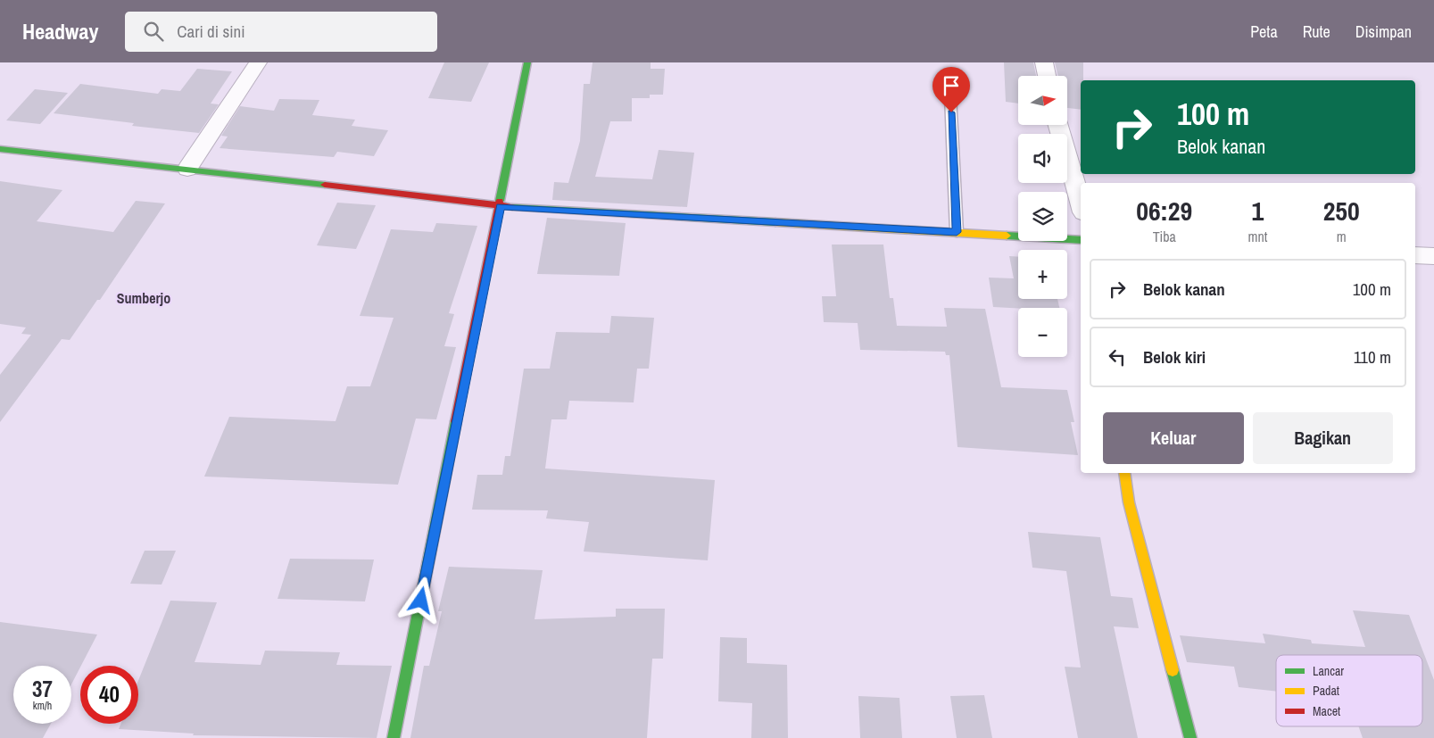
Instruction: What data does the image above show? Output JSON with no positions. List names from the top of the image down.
{
  "districts": ["Sumberjo"],
  "legend": ["Lancar", "Padat", "Macet"],
  "north": "right",
  "page": {
    "header": "Headway",
    "search": "Cari di sini",
    "nav": ["Peta", "Rute", "Disimpan"],
    "map_buttons": ["+", "−"],
    "turn": ["100 m", "Belok kanan"],
    "eta": [
      "06:29",
      "Tiba",
      "1",
      "mnt",
      "250",
      "m"
    ],
    "list": [
      {
        "name": "Belok kanan",
        "value": "100 m"
      },
      {
        "name": "Belok kiri",
        "value": "110 m"
      }
    ],
    "buttons": ["Keluar", "Bagikan"],
    "speed": "37 km/h",
    "limit": "40"
  }
}
